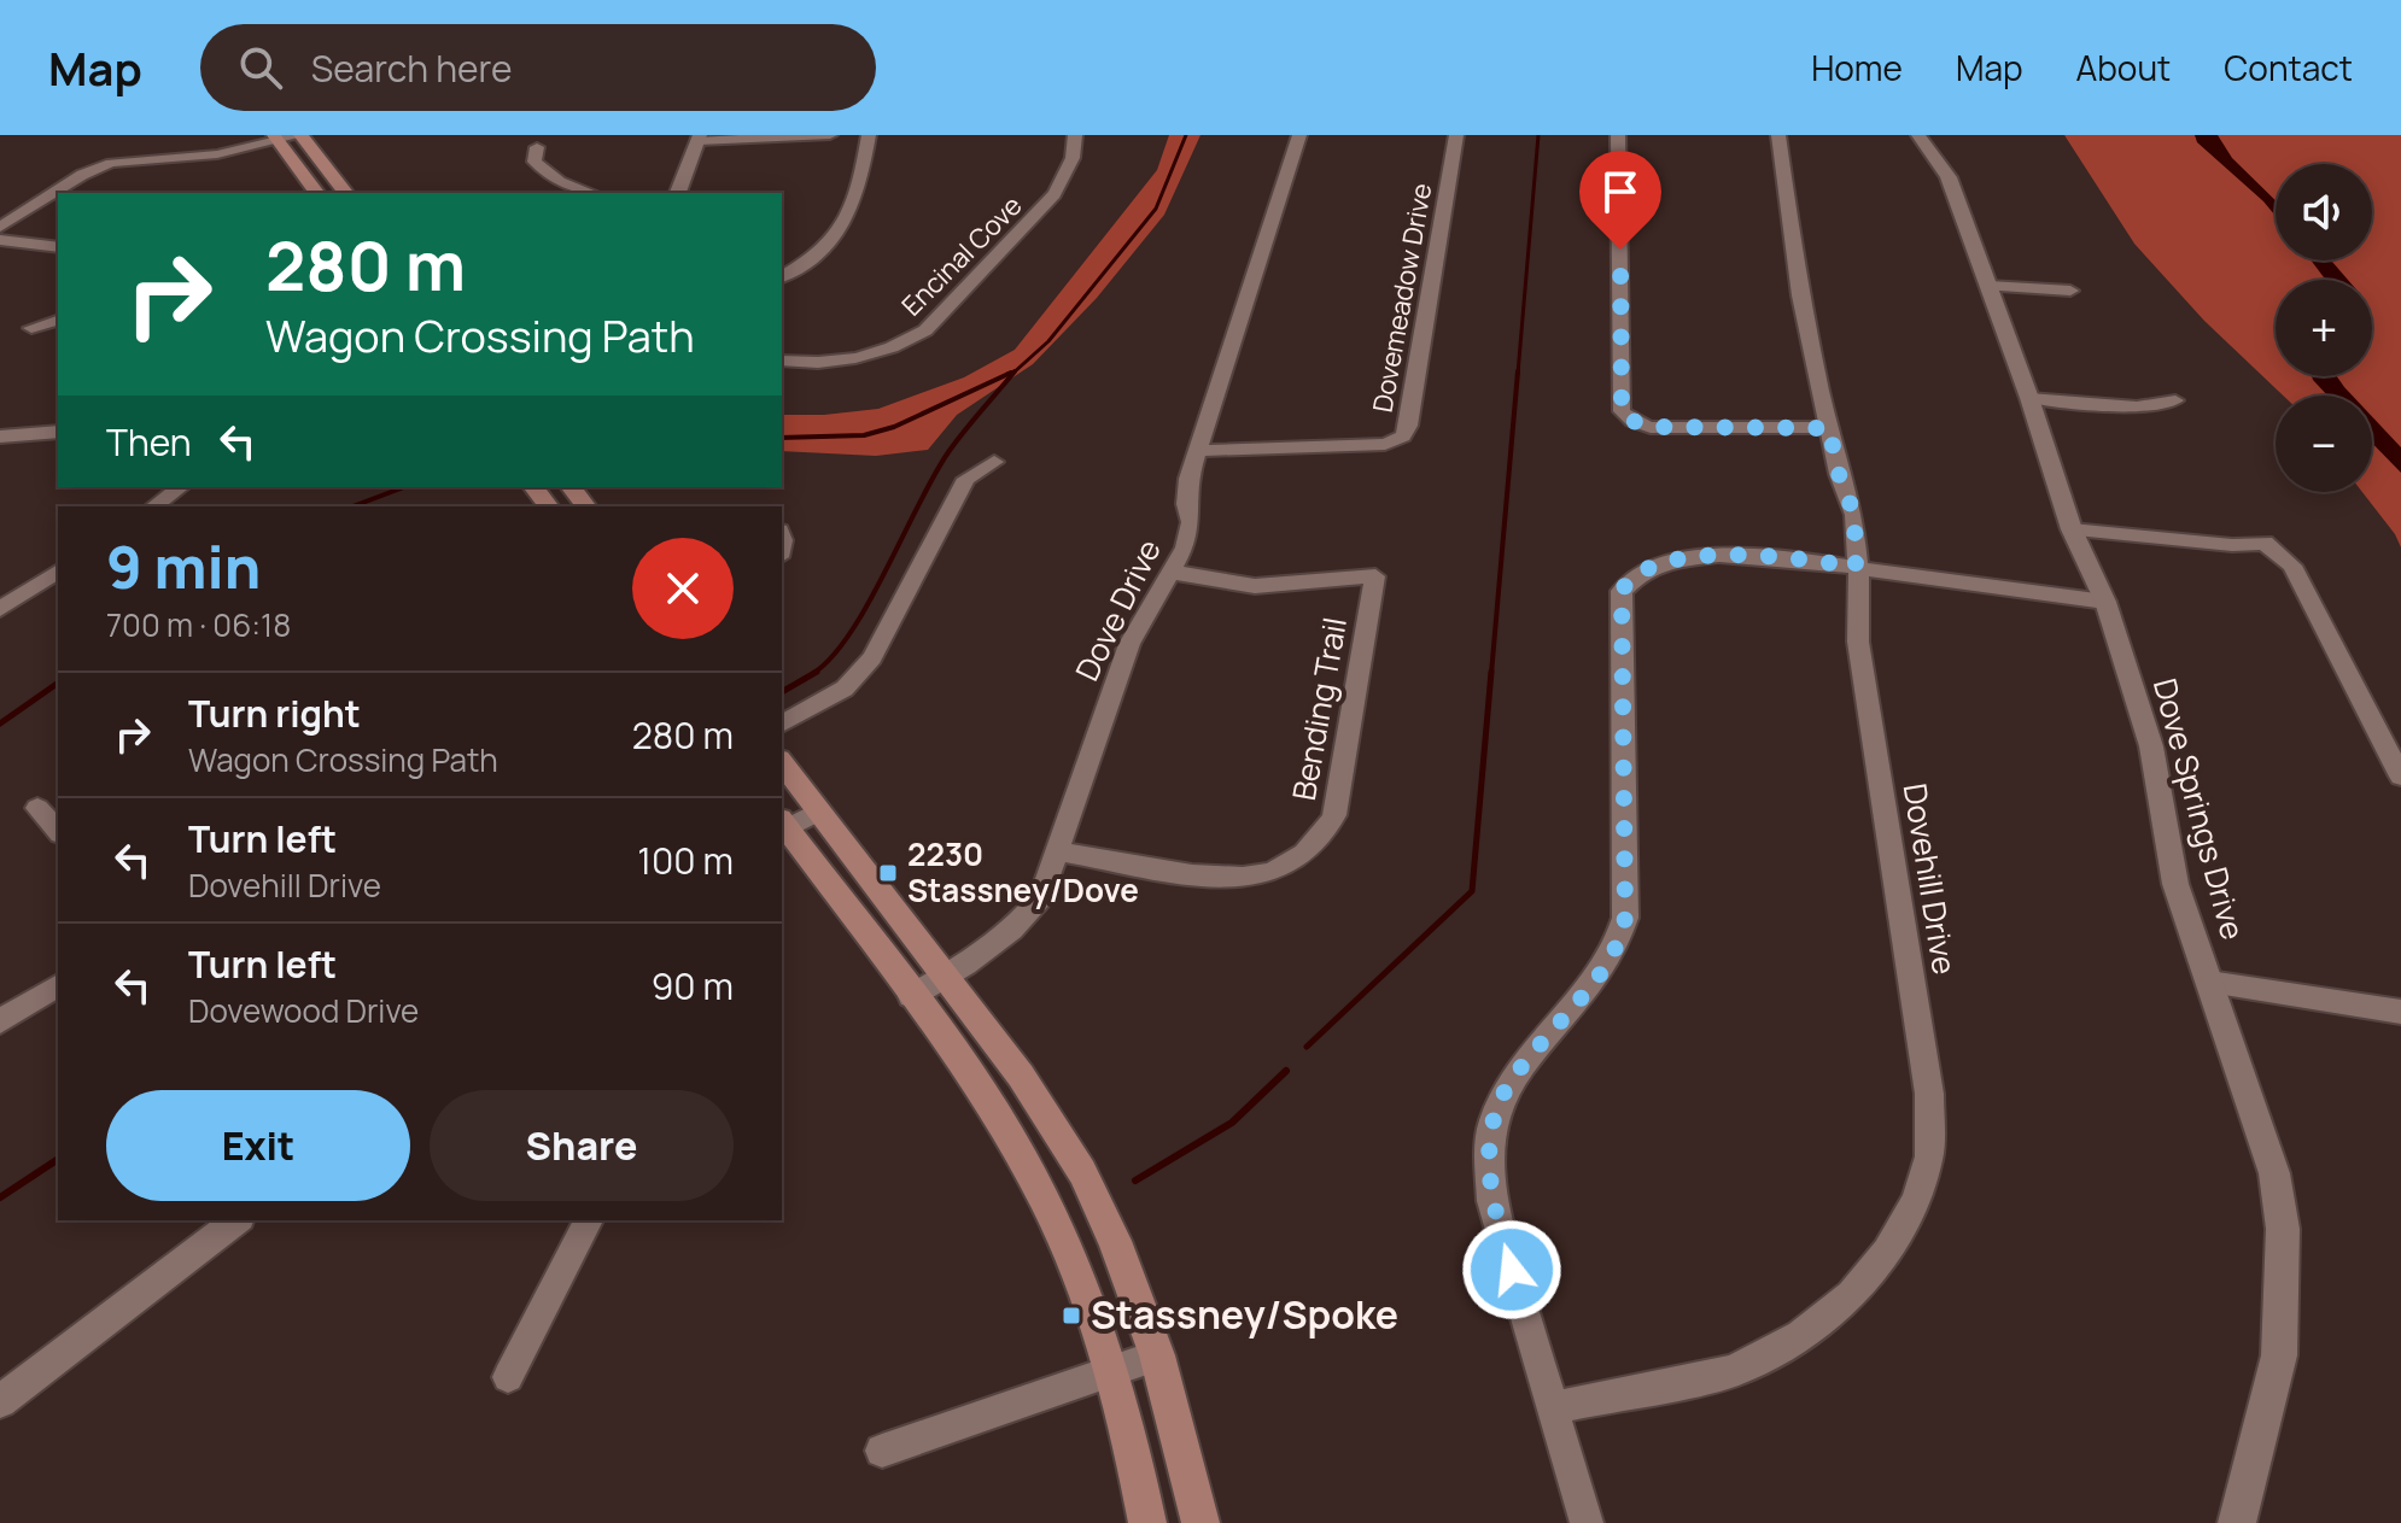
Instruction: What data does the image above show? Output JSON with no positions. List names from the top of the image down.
{
  "streets": {
    "street": [
      "Encinal Cove",
      "Dovemeadow Drive",
      "Dove Drive",
      "Bending Trail",
      "Dove Springs Drive",
      "Dovehill Drive"
    ]
  },
  "crossings": [
    ["Dovemeadow Drive", "Dove Drive"],
    ["Dove Drive", "Bending Trail"]
  ],
  "places": {
    "transit": ["2230 Stassney/Dove", "Stassney/Spoke"]
  },
  "page": {
    "header": "Map",
    "search": "Search here",
    "nav": [
      "Home",
      "Map",
      "About",
      "Contact"
    ],
    "map_buttons": ["+", "−"],
    "turn": ["280 m", "Wagon Crossing Path"],
    "then": "Then",
    "heading": ["9 min", "700 m · 06:18"],
    "list": [
      {
        "name": "Turn right",
        "note": "Wagon Crossing Path",
        "value": "280 m"
      },
      {
        "name": "Turn left",
        "note": "Dovehill Drive",
        "value": "100 m"
      },
      {
        "name": "Turn left",
        "note": "Dovewood Drive",
        "value": "90 m"
      }
    ],
    "buttons": ["Exit", "Share"]
  }
}
